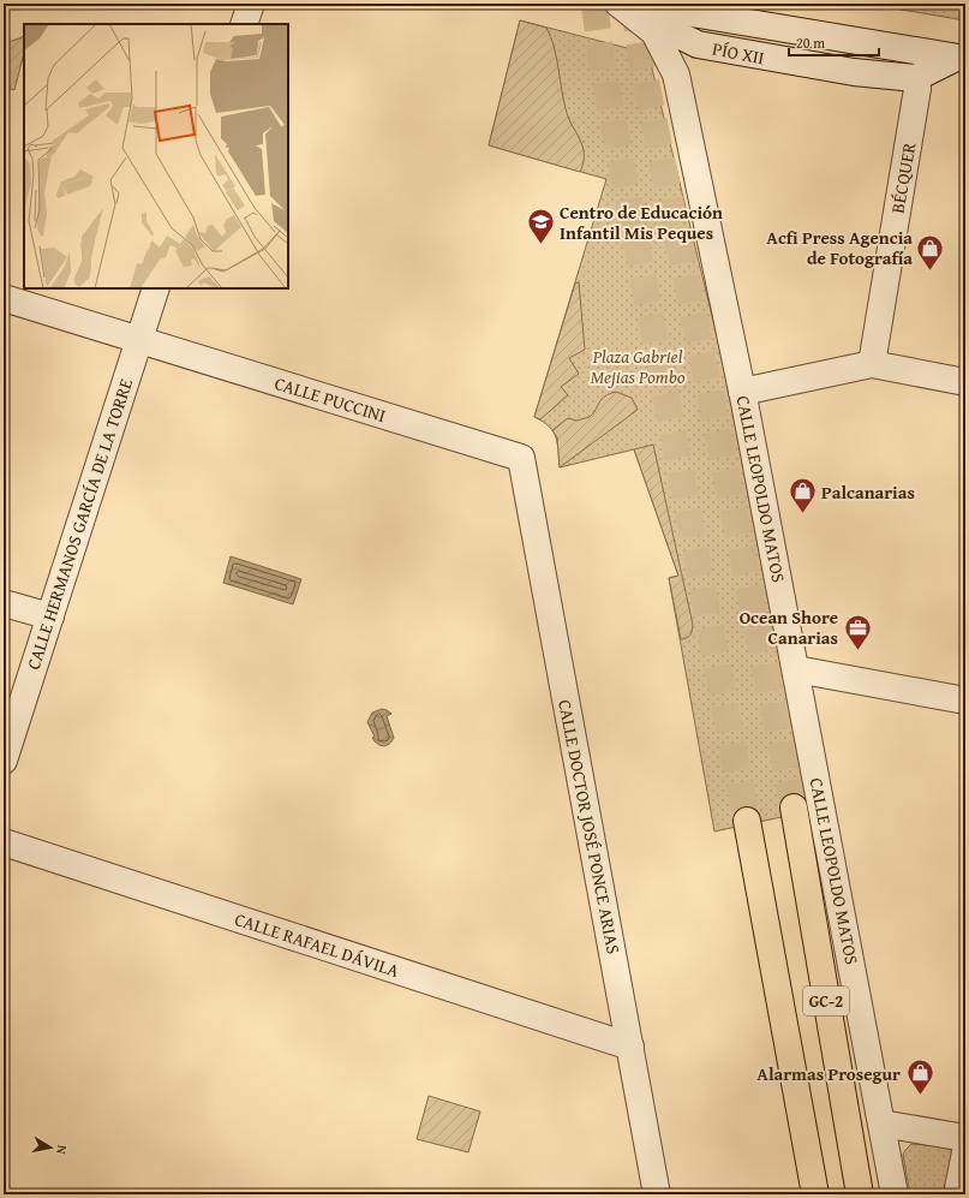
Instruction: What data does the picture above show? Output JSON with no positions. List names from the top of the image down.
{
  "streets": {
    "highway": ["GC-2"],
    "street": [
      "PÍO XII",
      "BÉCQUER",
      "CALLE PUCCINI",
      "CALLE LEOPOLDO MATOS",
      "CALLE HERMANOS GARCÍA DE LA TORRE",
      "CALLE DOCTOR JOSÉ PONCE ARIAS",
      "CALLE RAFAEL DÁVILA"
    ]
  },
  "crossings": [
    ["PÍO XII", "BÉCQUER"],
    ["PÍO XII", "CALLE LEOPOLDO MATOS"],
    ["CALLE PUCCINI", "CALLE HERMANOS GARCÍA DE LA TORRE"],
    ["CALLE PUCCINI", "CALLE DOCTOR JOSÉ PONCE ARIAS"],
    ["CALLE DOCTOR JOSÉ PONCE ARIAS", "CALLE RAFAEL DÁVILA"]
  ],
  "parks": ["Plaza Gabriel Mejias Pombo"],
  "places": {
    "school or university": ["Centro de Educación Infantil Mis Peques"],
    "shop": ["Acfi Press Agencia de Fotografía", "Palcanarias", "Alarmas Prosegur"],
    "office": ["Ocean Shore Canarias"]
  },
  "scale_bar": "20 m",
  "north": "right"
}
